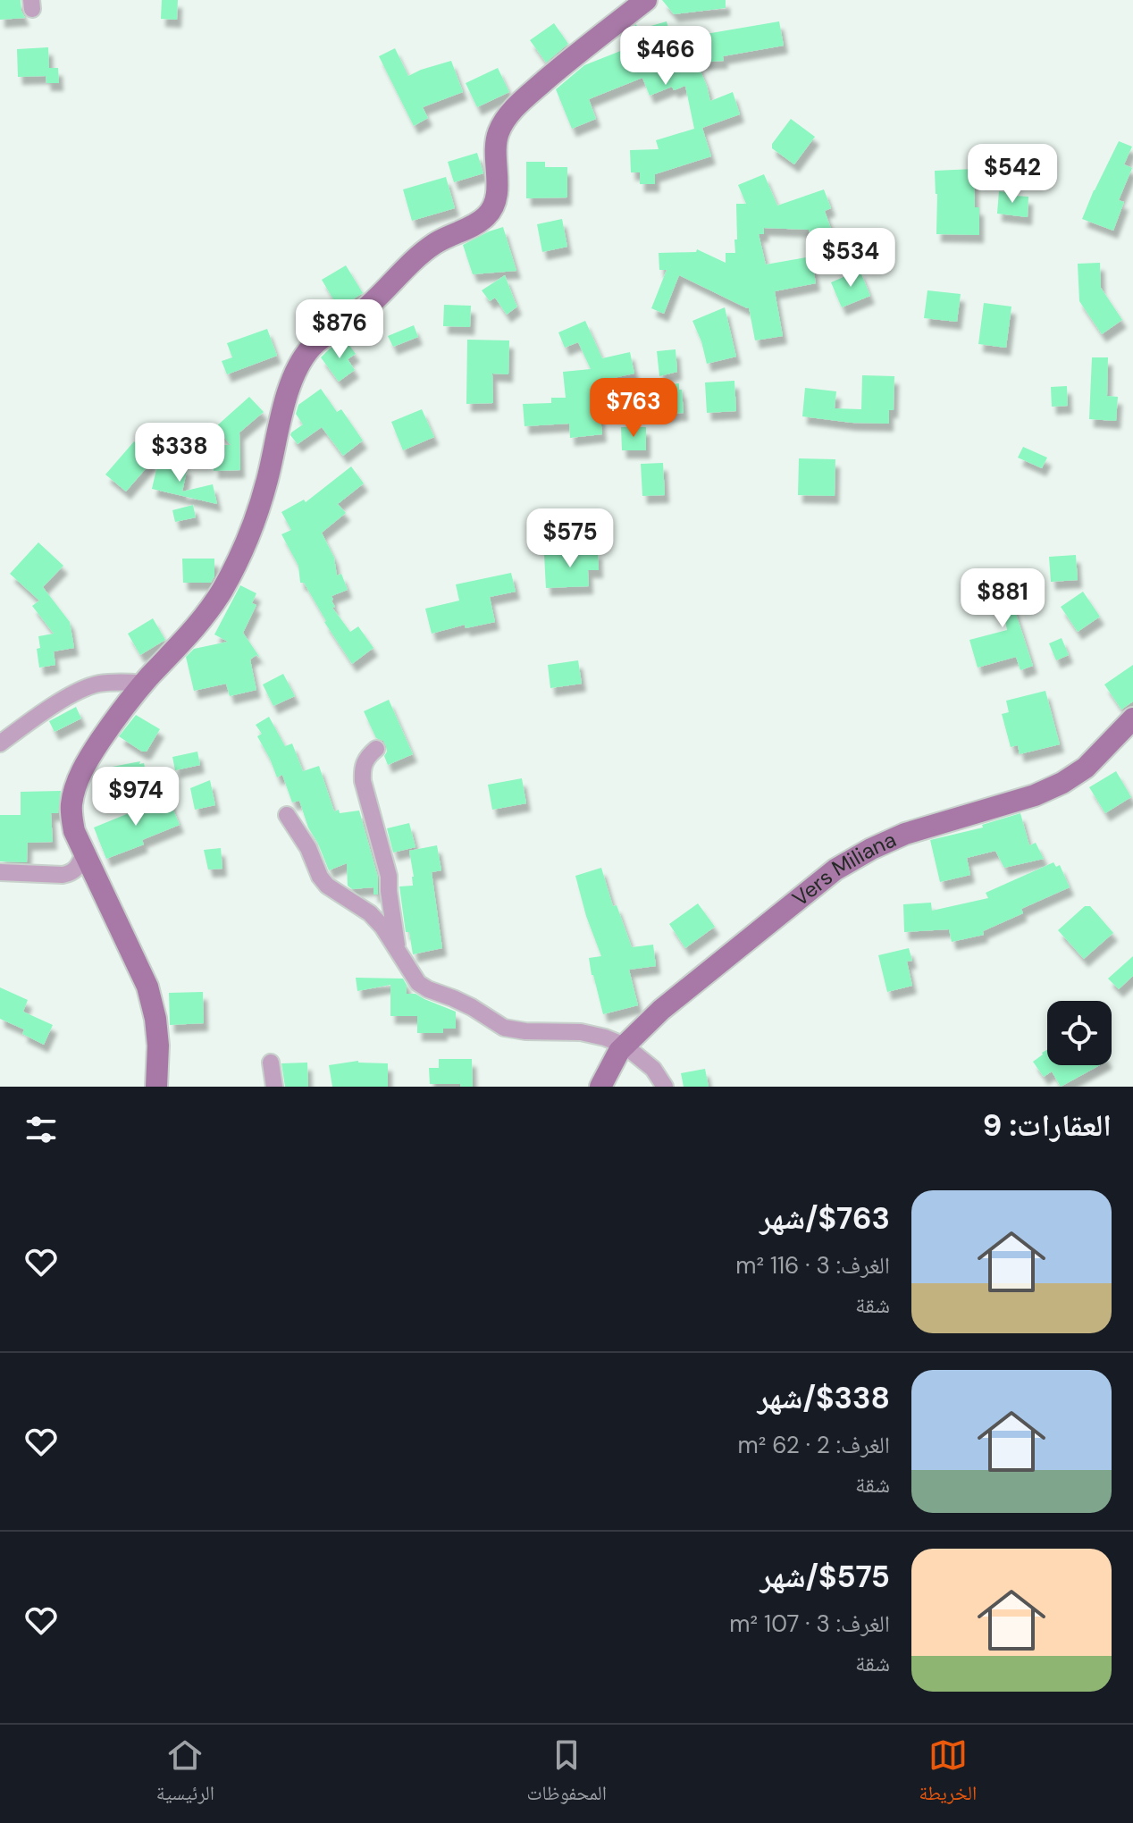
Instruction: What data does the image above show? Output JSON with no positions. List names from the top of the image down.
{
  "streets": {
    "main road": ["Vers Miliana"]
  },
  "page": {
    "price": [
      "$466",
      "$542",
      "$534",
      "$876",
      "$763",
      "$338",
      "$575",
      "$881",
      "$974"
    ],
    "heading": "العقارات: 9",
    "list": [
      {
        "name": "$763/شهر",
        "note": "الغرف: 3 · 116 m² · شقة"
      },
      {
        "name": "$338/شهر",
        "note": "الغرف: 2 · 62 m² · شقة"
      },
      {
        "name": "$575/شهر",
        "note": "الغرف: 3 · 107 m² · شقة"
      }
    ],
    "tabs": ["الخريطة", "المحفوظات", "الرئيسية"]
  }
}
